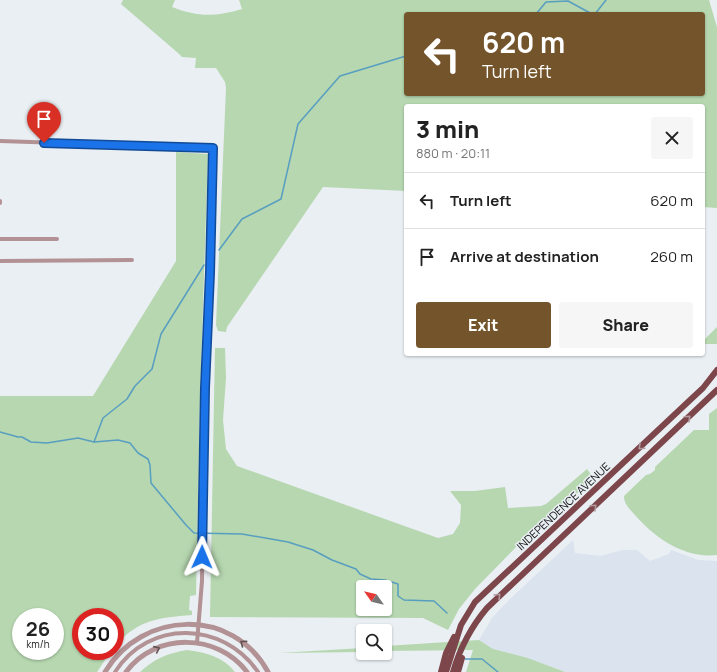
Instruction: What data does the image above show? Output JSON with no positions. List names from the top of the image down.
{
  "streets": {
    "main road": ["INDEPENDENCE AVENUE"]
  },
  "north": "top left",
  "page": {
    "turn": ["620 m", "Turn left"],
    "heading": ["3 min", "880 m · 20:11"],
    "list": [
      {
        "name": "Turn left",
        "value": "620 m"
      },
      {
        "name": "Arrive at destination",
        "value": "260 m"
      }
    ],
    "buttons": ["Exit", "Share"],
    "speed": "26 km/h",
    "limit": "30"
  }
}
